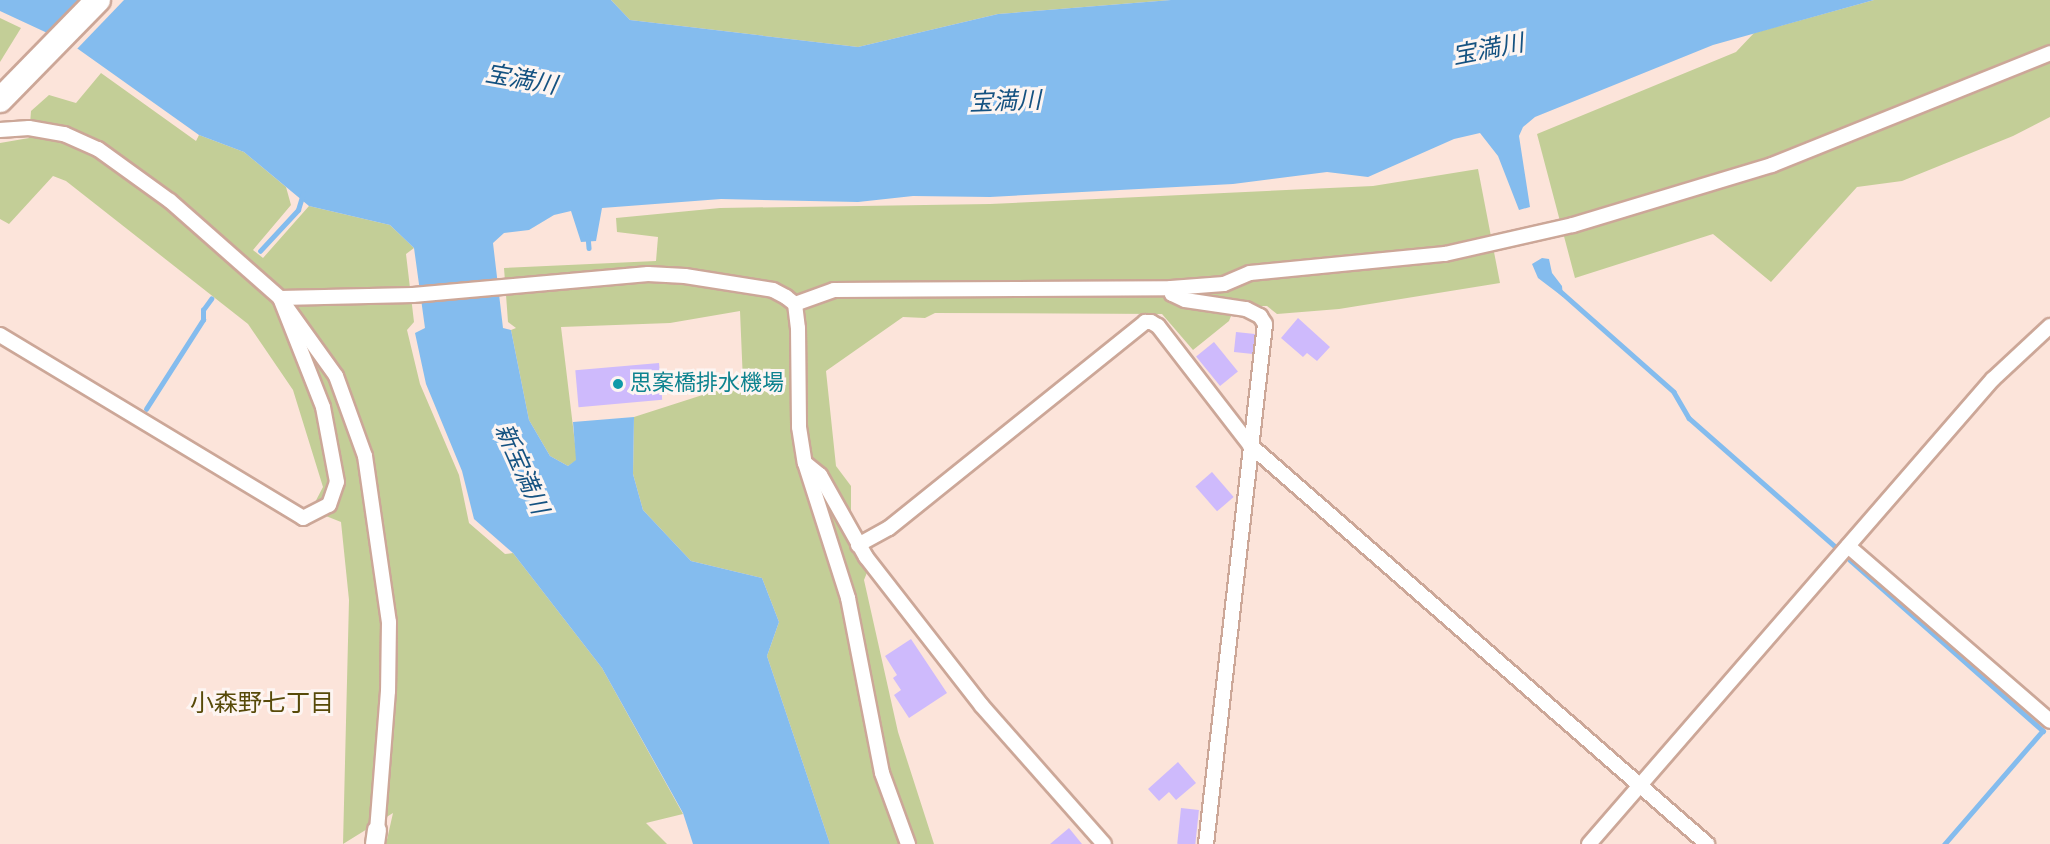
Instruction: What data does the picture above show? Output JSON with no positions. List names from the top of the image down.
{
  "districts": ["小森野七丁目"],
  "water": ["宝満川", "新宝満川"],
  "places": ["思案橋排水機場"]
}
